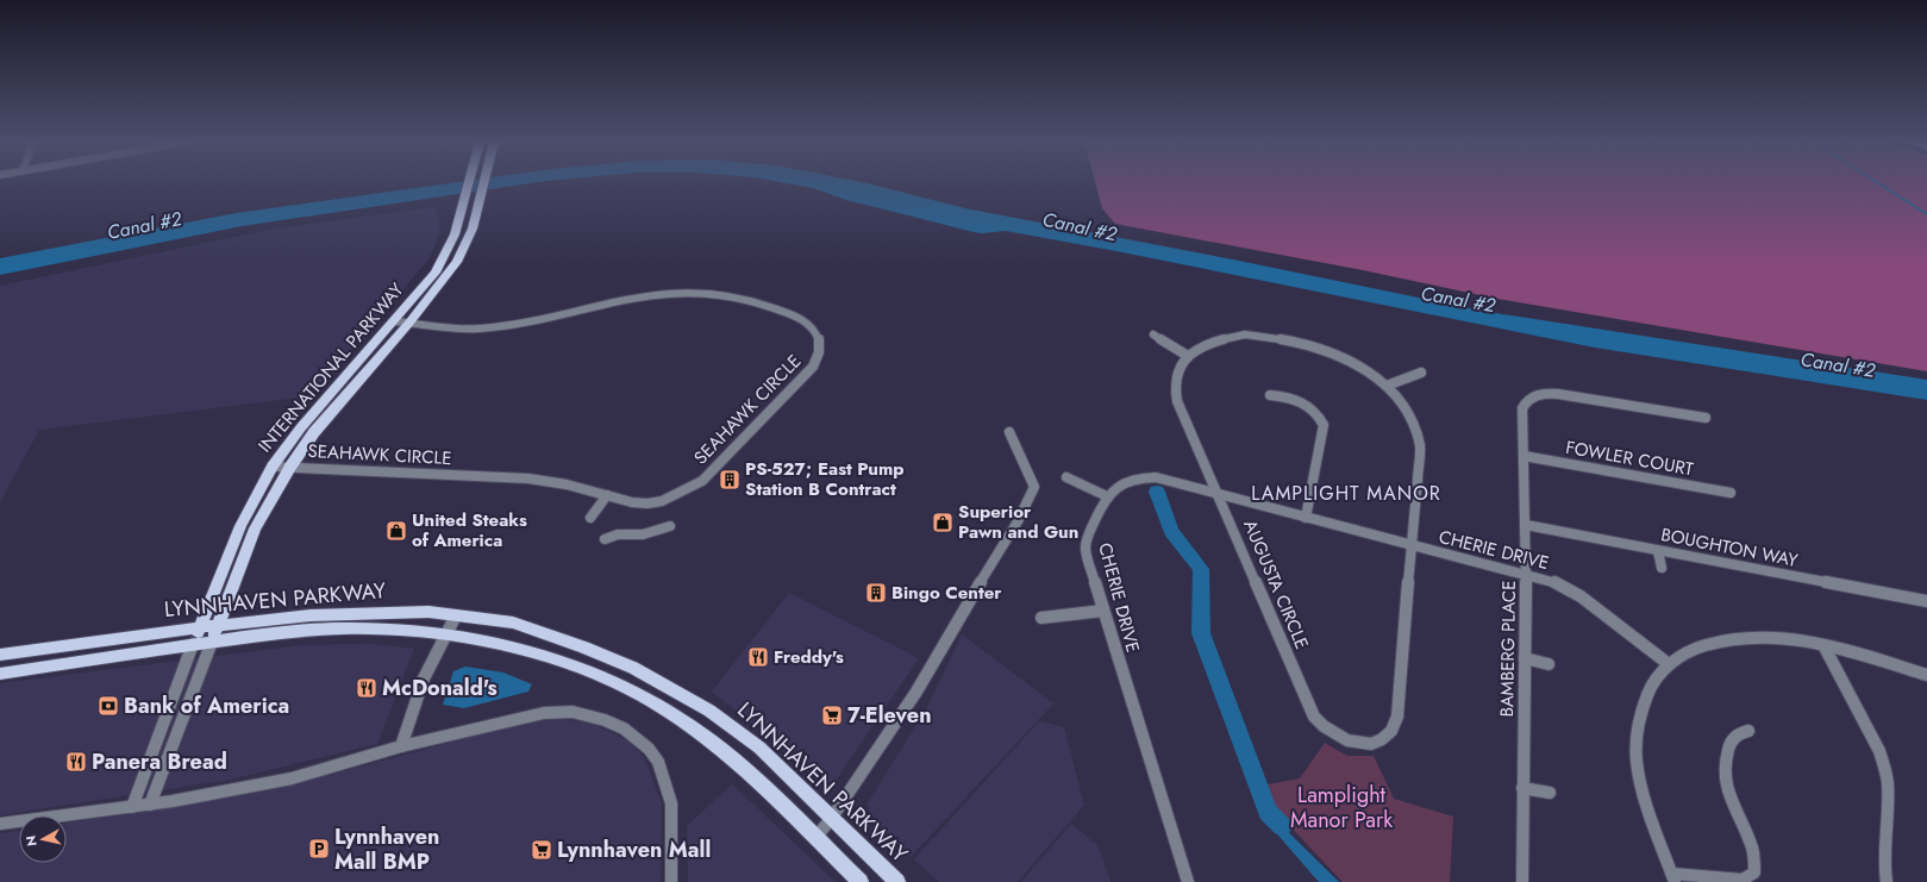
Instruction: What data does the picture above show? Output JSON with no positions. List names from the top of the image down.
{
  "streets": {
    "main road": ["INTERNATIONAL PARKWAY", "LYNNHAVEN PARKWAY"],
    "street": [
      "SEAHAWK CIRCLE",
      "FOWLER COURT",
      "BOUGHTON WAY",
      "CHERIE DRIVE",
      "AUGUSTA CIRCLE",
      "BAMBERG PLACE"
    ]
  },
  "crossings": [
    ["INTERNATIONAL PARKWAY", "SEAHAWK CIRCLE"],
    ["INTERNATIONAL PARKWAY", "LYNNHAVEN PARKWAY"],
    ["FOWLER COURT", "BAMBERG PLACE"],
    ["BOUGHTON WAY", "BAMBERG PLACE"],
    ["CHERIE DRIVE", "AUGUSTA CIRCLE"],
    ["CHERIE DRIVE", "BAMBERG PLACE"]
  ],
  "districts": ["LAMPLIGHT MANOR"],
  "water": ["Canal #2"],
  "parks": ["Lamplight Manor Park"],
  "places": {
    "building": ["PS-527; East Pump Station B Contract", "Bingo Center"],
    "shop": ["Superior Pawn and Gun", "United Steaks of America"],
    "restaurant": ["Freddy's", "McDonald's", "Panera Bread"],
    "bank": ["Bank of America"],
    "supermarket": ["7-Eleven", "Lynnhaven Mall"],
    "parking": ["Lynnhaven Mall BMP"]
  },
  "north": "left"
}
